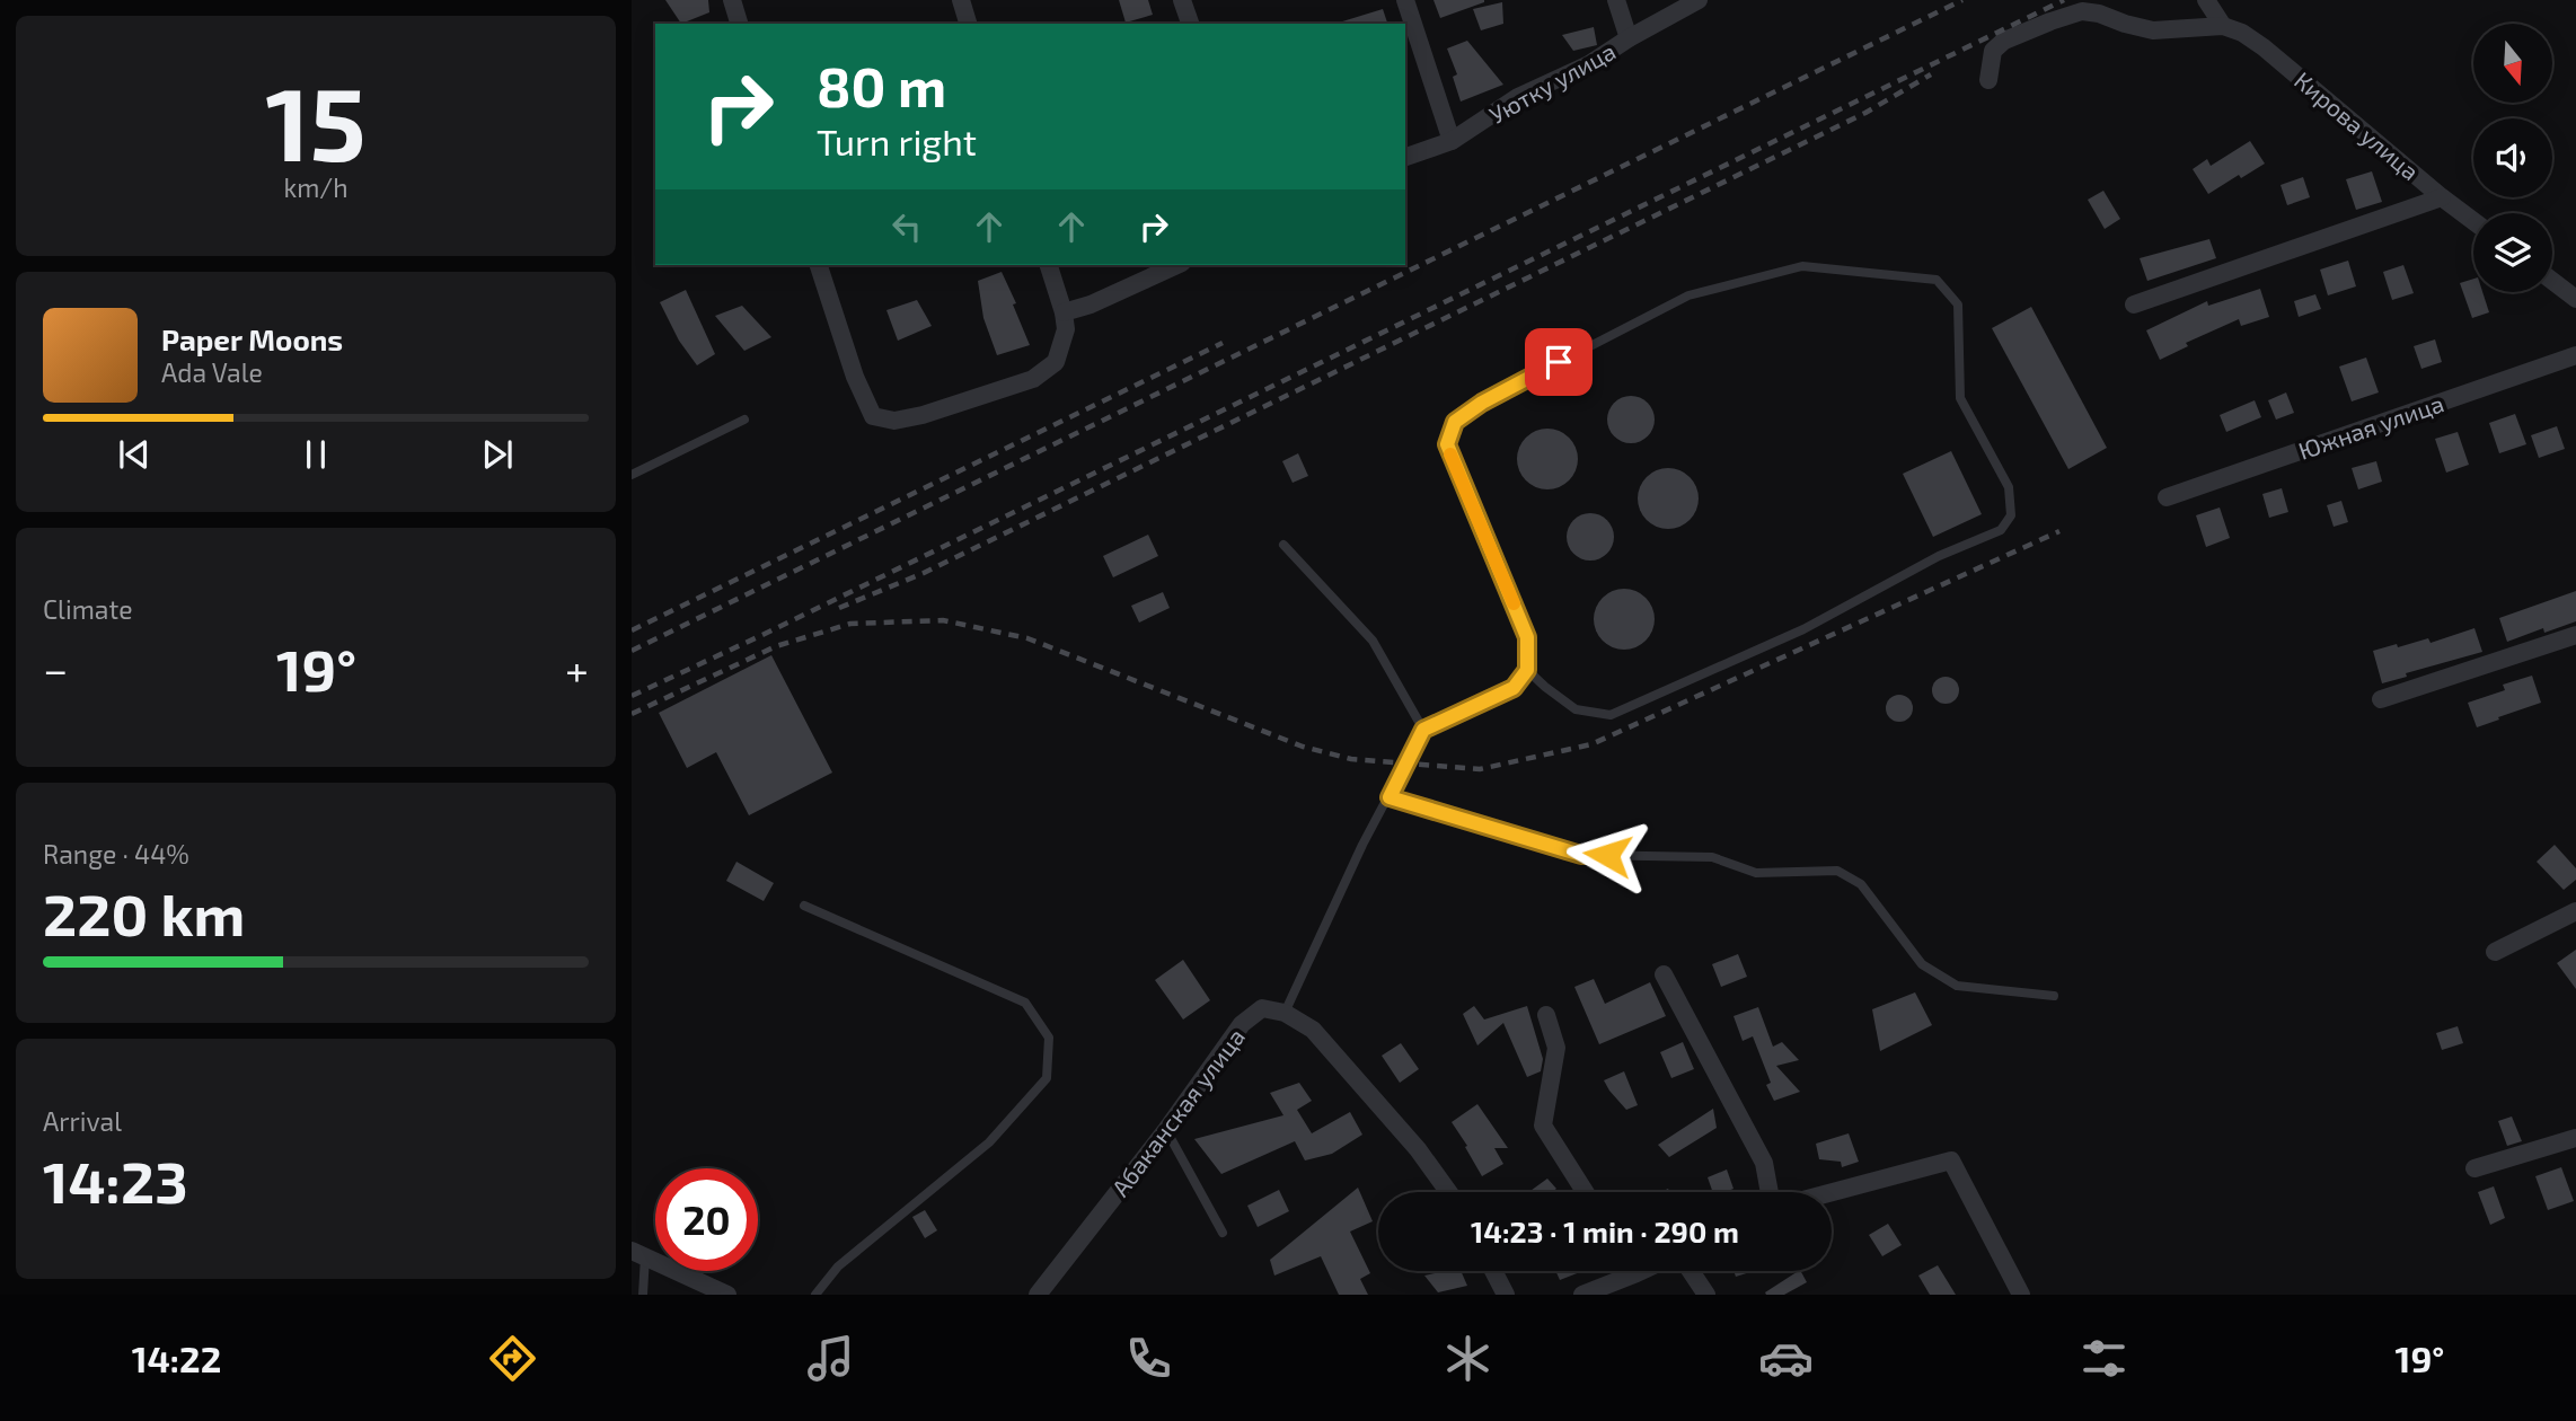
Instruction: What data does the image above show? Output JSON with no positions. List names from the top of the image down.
{
  "streets": {
    "street": [
      "Уютку улица",
      "Кирова улица",
      "Южная улица",
      "Абаканская улица"
    ]
  },
  "north": "bottom",
  "page": {
    "tile": [
      ["15", "km/h"],
      "Climate",
      ["Range · 44%", "220 km"],
      ["Arrival", "14:23"]
    ],
    "turn": ["80 m", "Turn right"],
    "song": ["Paper Moons", "Ada Vale"],
    "heat": ["−", "19°", "+"],
    "limit": "20",
    "trip": "14:23 · 1 min · 290 m",
    "tabs": ["14:22", "19°"]
  }
}
